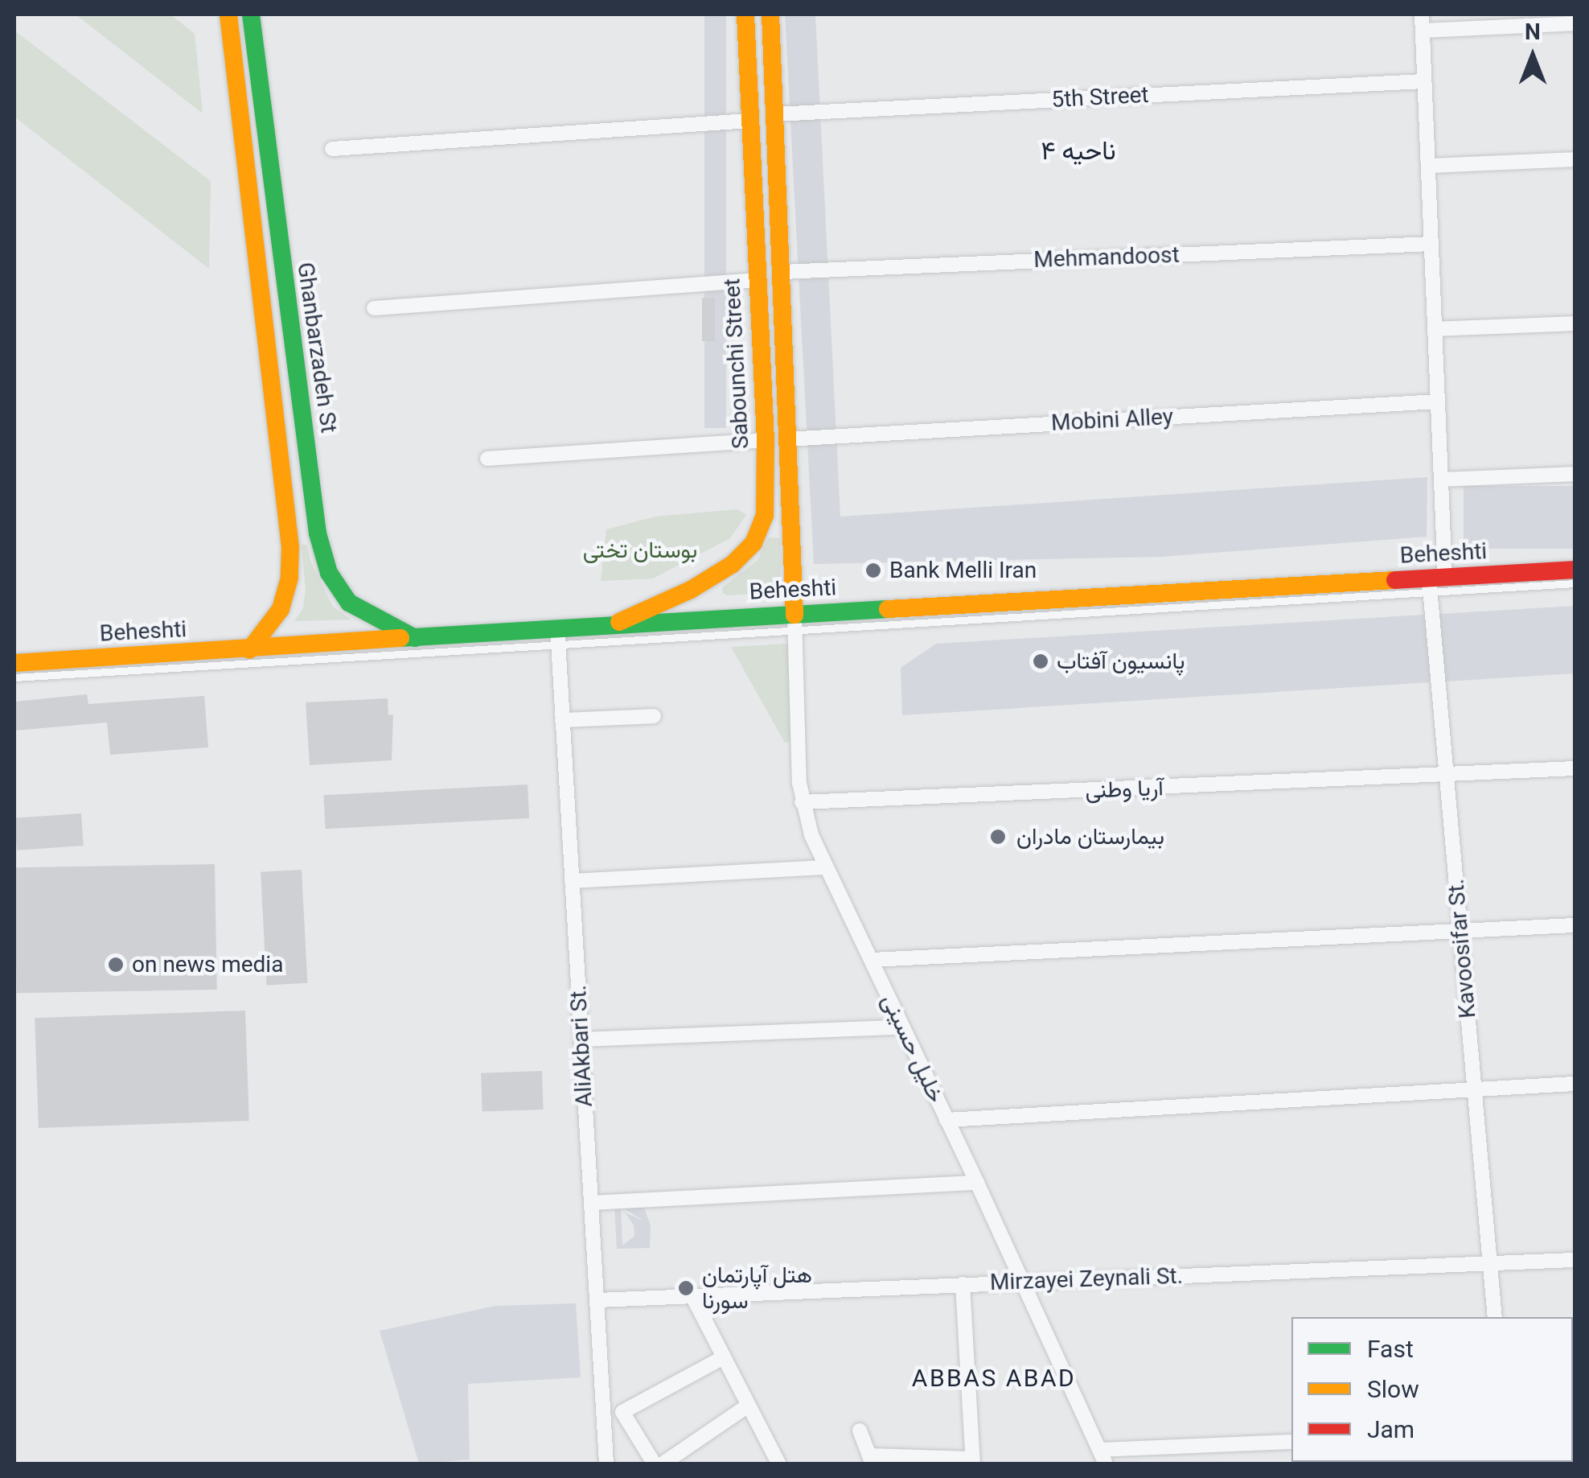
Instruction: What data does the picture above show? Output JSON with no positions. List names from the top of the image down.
{
  "streets": {
    "main road": ["Ghanbarzadeh St", "Sabounchi Street", "Beheshti"],
    "street": [
      "5th Street",
      "Mehmandoost",
      "Mobini Alley",
      "آریا وطنی",
      "Kavoosifar St.",
      "AliAkbari St.",
      "خلیل حسینی",
      "Mirzayei Zeynali St."
    ]
  },
  "crossings": [
    ["5th Street", "Sabounchi Street"],
    ["5th Street", "Kavoosifar St."],
    ["Mehmandoost", "Sabounchi Street"],
    ["Mehmandoost", "Kavoosifar St."],
    ["Ghanbarzadeh St", "Beheshti"],
    ["Sabounchi Street", "Mobini Alley"],
    ["Sabounchi Street", "Beheshti"],
    ["Sabounchi Street", "خلیل حسینی"],
    ["Mobini Alley", "Kavoosifar St."],
    ["Beheshti", "Kavoosifar St."],
    ["Beheshti", "AliAkbari St."],
    ["Beheshti", "خلیل حسینی"],
    ["آریا وطنی", "Kavoosifar St."],
    ["آریا وطنی", "خلیل حسینی"],
    ["Kavoosifar St.", "Mirzayei Zeynali St."],
    ["AliAkbari St.", "Mirzayei Zeynali St."],
    ["خلیل حسینی", "Mirzayei Zeynali St."]
  ],
  "districts": ["ناحیه ۴", "ABBAS ABAD"],
  "parks": ["بوستان تختی"],
  "places": [
    "Bank Melli Iran",
    "پانسیون آفتاب",
    "بیمارستان مادران",
    "on news media",
    "هتل آپارتمان سورنا"
  ],
  "legend": ["Fast", "Slow", "Jam"],
  "north": "top"
}
